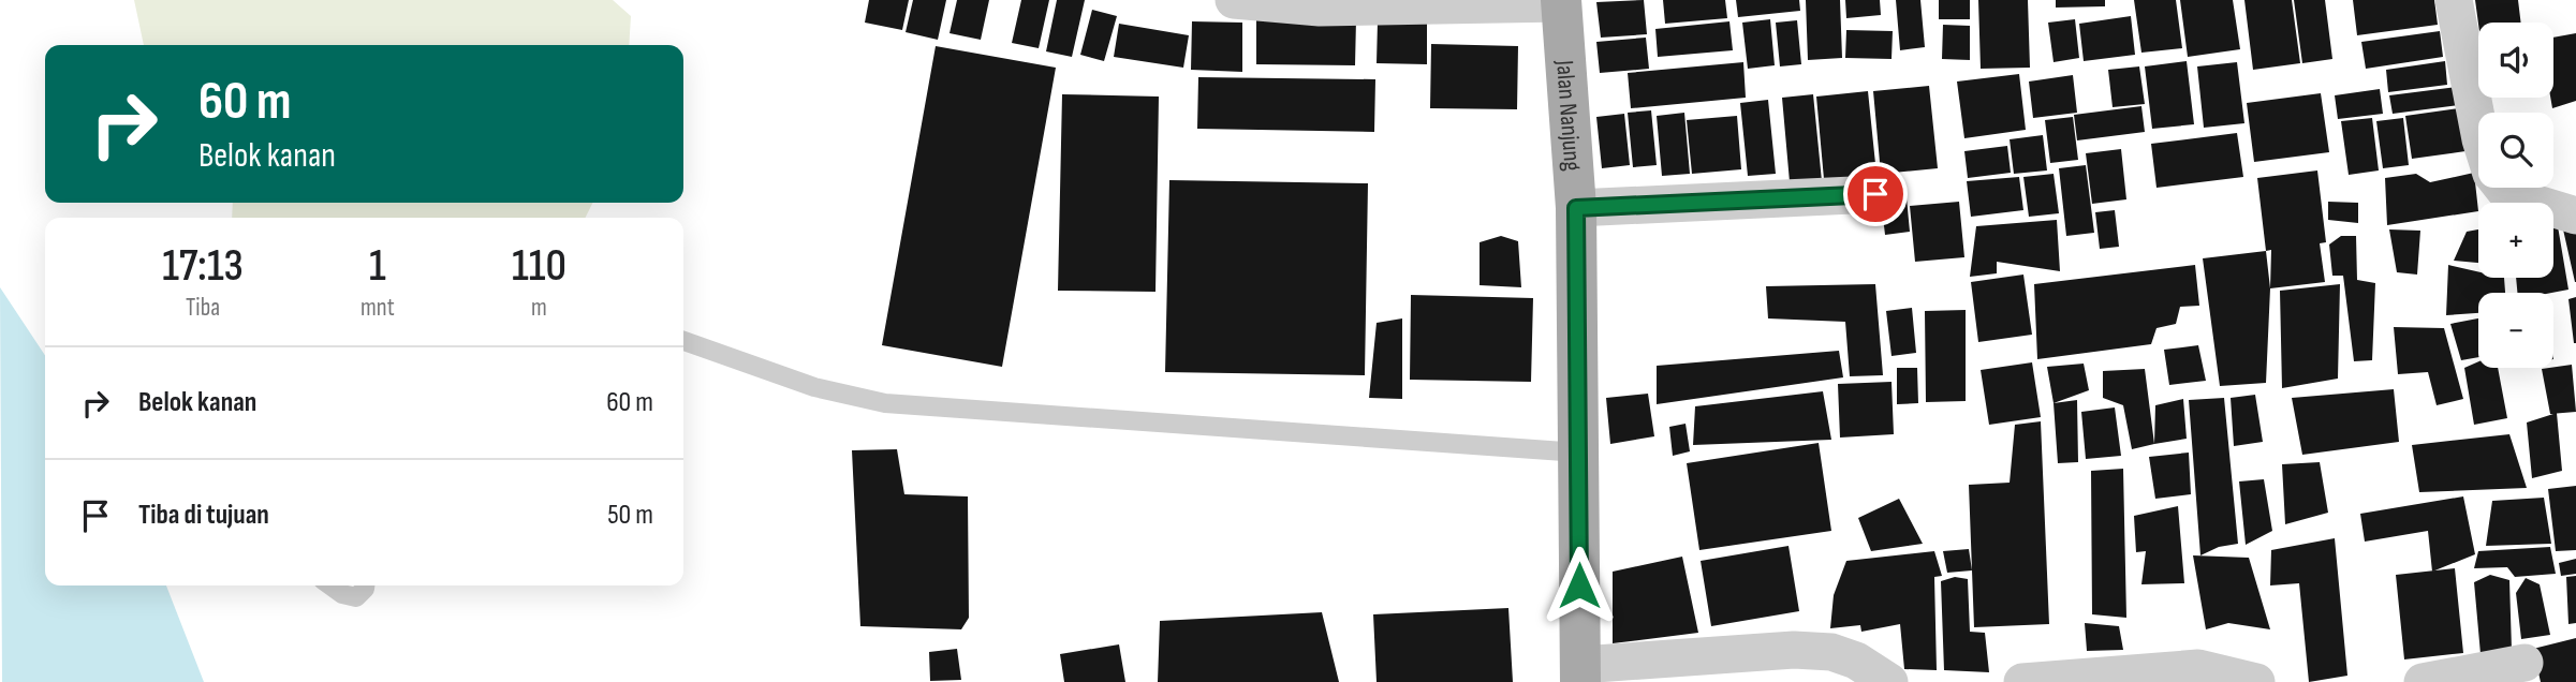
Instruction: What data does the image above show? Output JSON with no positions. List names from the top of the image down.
{
  "streets": {
    "main road": ["Jalan Nanjung"]
  },
  "page": {
    "map_buttons": ["+", "−"],
    "turn": ["60 m", "Belok kanan"],
    "eta": [
      "17:13",
      "Tiba",
      "1",
      "mnt",
      "110",
      "m"
    ],
    "list": [
      {
        "name": "Belok kanan",
        "value": "60 m"
      },
      {
        "name": "Tiba di tujuan",
        "value": "50 m"
      }
    ]
  }
}
